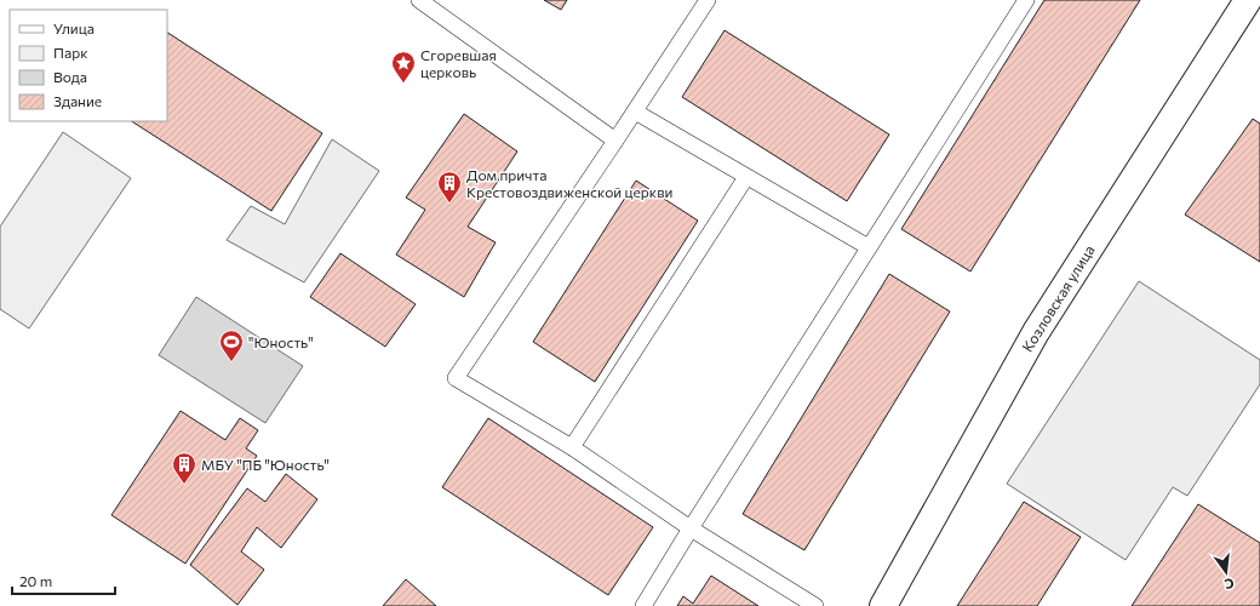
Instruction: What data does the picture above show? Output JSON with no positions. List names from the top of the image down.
{
  "streets": {
    "street": ["Козловская улица"]
  },
  "places": {
    "place": ["Сгоревшая церковь"],
    "building": ["Дом причта Крестовоздвиженской церкви", "МБУ \"ПБ \"Юность\""],
    "sports": ["\"Юность\""]
  },
  "legend": [
    "Улица",
    "Парк",
    "Вода",
    "Здание"
  ],
  "scale_bar": "20 m",
  "north": "bottom"
}
